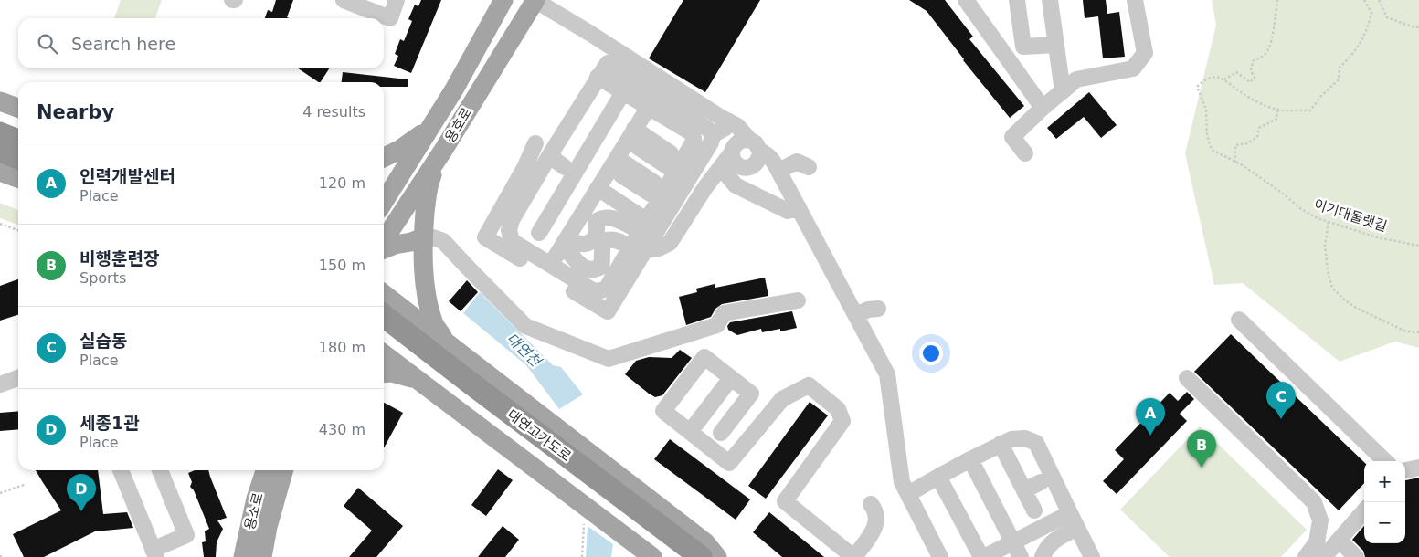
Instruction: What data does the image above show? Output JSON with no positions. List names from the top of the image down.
{
  "streets": {
    "highway": ["대연고가도로"],
    "main road": ["용호로", "용소로"],
    "path": ["이기대둘랫길"]
  },
  "water": ["대연천"],
  "page": {
    "search": "Search here",
    "heading": ["Nearby", "4 results"],
    "list": [
      {
        "mark": "A",
        "name": "인력개발센터",
        "note": "Place",
        "value": "120 m"
      },
      {
        "mark": "B",
        "name": "비행훈련장",
        "note": "Sports",
        "value": "150 m"
      },
      {
        "mark": "C",
        "name": "실습동",
        "note": "Place",
        "value": "180 m"
      },
      {
        "mark": "D",
        "name": "세종1관",
        "note": "Place",
        "value": "430 m"
      }
    ],
    "pins": [
      "C",
      "A",
      "B",
      "D"
    ],
    "map_buttons": ["+", "−"]
  }
}
